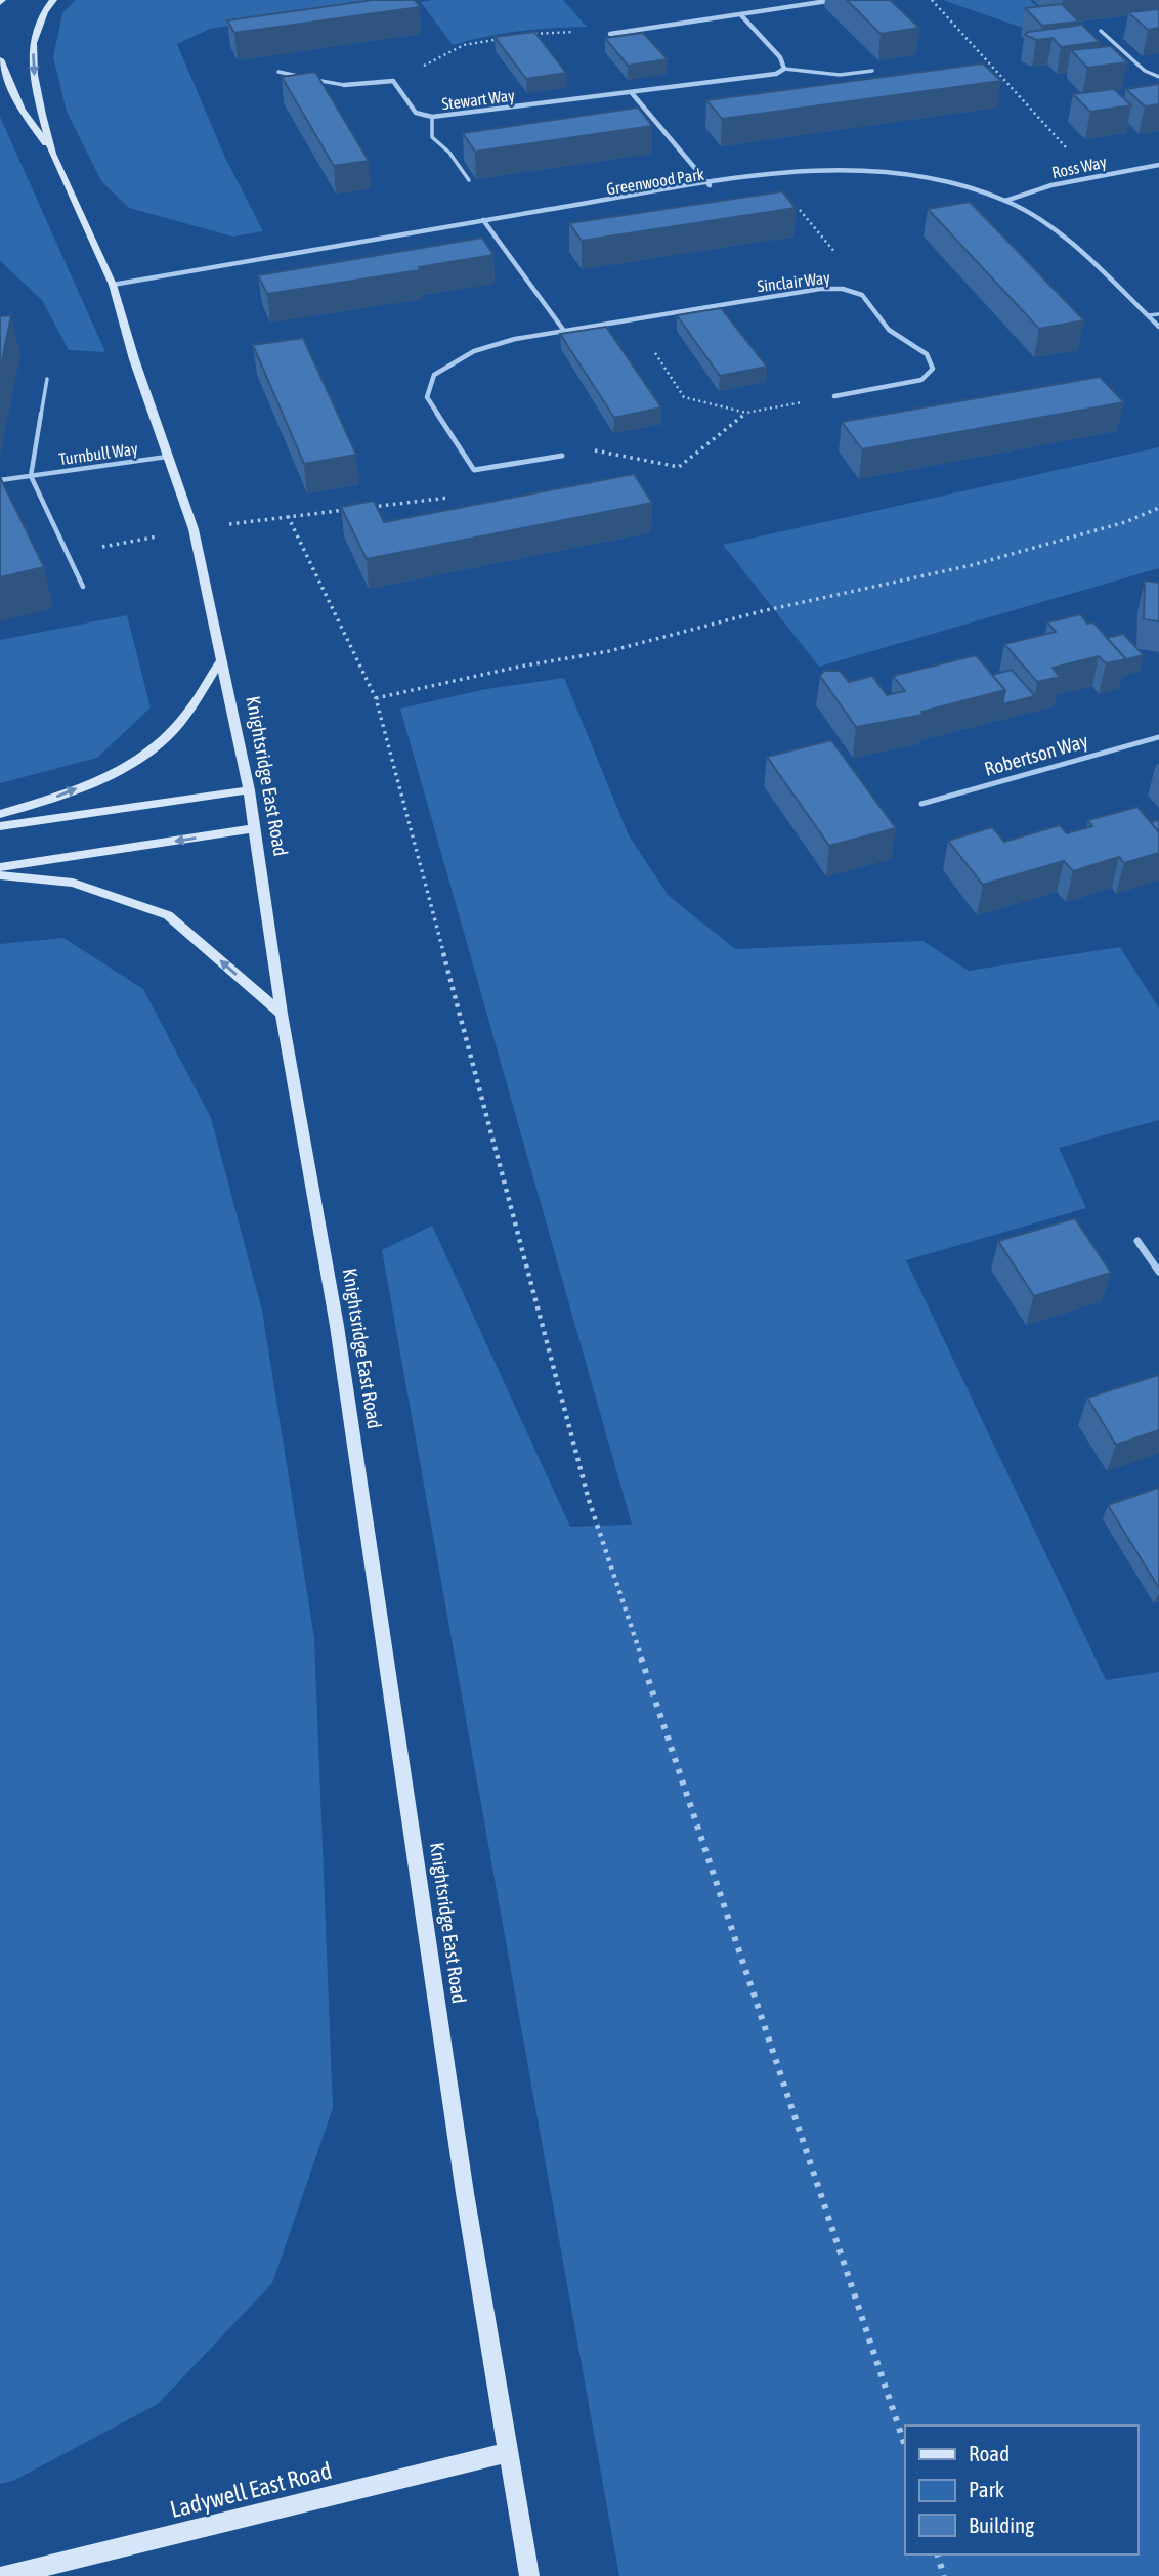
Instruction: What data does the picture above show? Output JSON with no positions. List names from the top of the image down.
{
  "streets": {
    "street": [
      "Stewart Way",
      "Ross Way",
      "Greenwood Park",
      "Sinclair Way",
      "Robertson Way",
      "Knightsridge East Road",
      "Ladywell East Road"
    ],
    "lane": ["Turnbull Way"]
  },
  "crossings": [
    ["Ross Way", "Greenwood Park"],
    ["Greenwood Park", "Knightsridge East Road"],
    ["Turnbull Way", "Knightsridge East Road"],
    ["Knightsridge East Road", "Ladywell East Road"]
  ],
  "legend": ["Road", "Park", "Building"]
}
